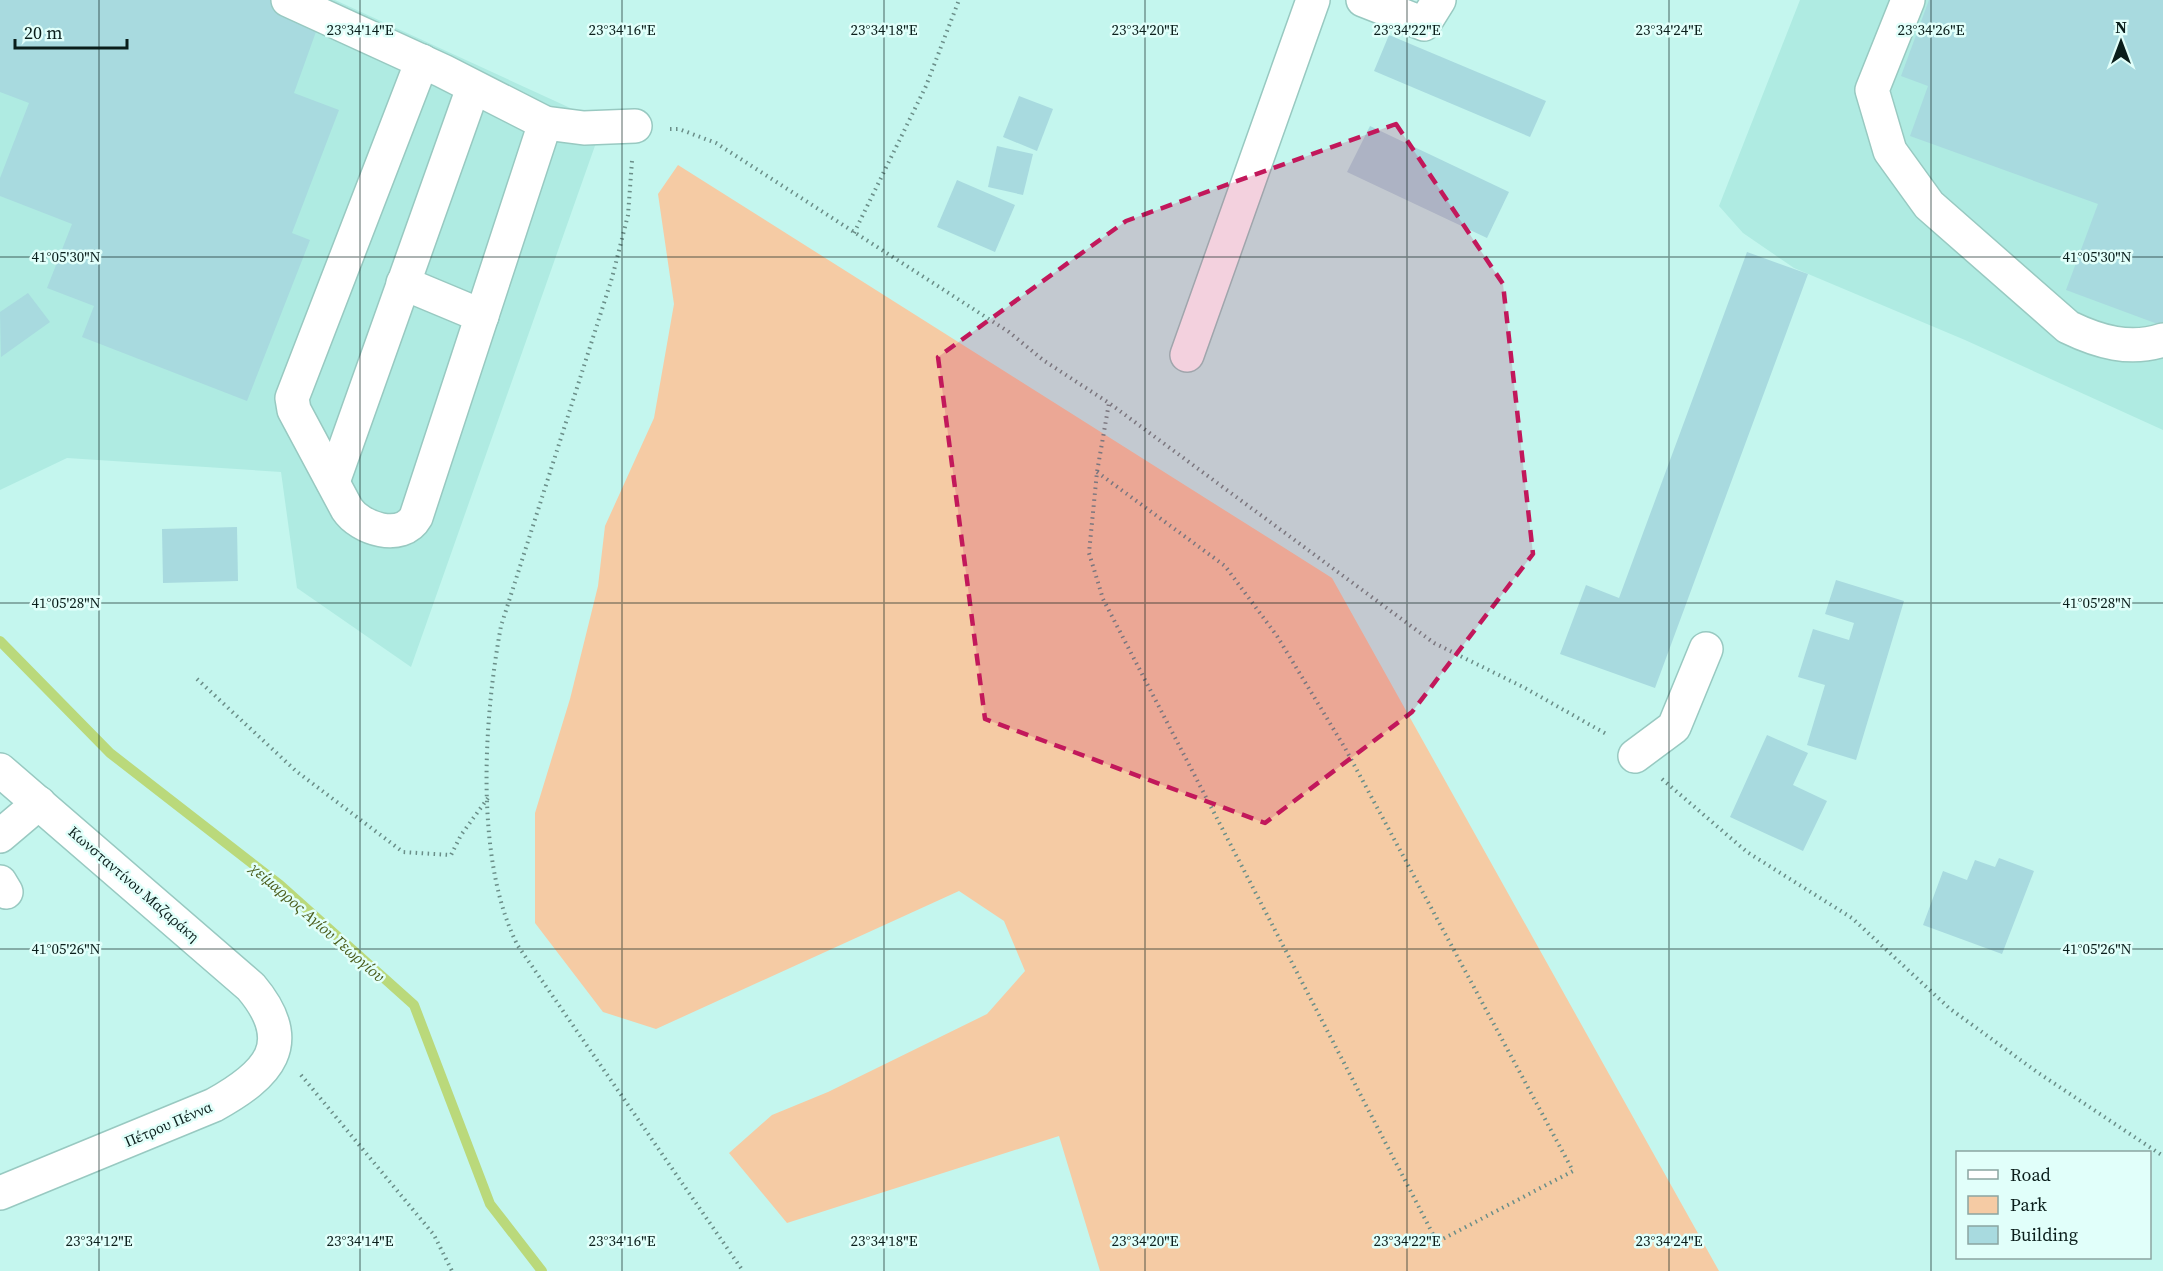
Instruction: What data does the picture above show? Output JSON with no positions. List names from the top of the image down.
{
  "streets": {
    "street": ["Κωνσταντίνου Μαζαράκη", "Πέτρου Πέννα"]
  },
  "crossings": [
    ["Κωνσταντίνου Μαζαράκη", "Πέτρου Πέννα"]
  ],
  "water": ["χείμαρρος Αγίου Γεωργίου"],
  "legend": ["Road", "Park", "Building"],
  "scale_bar": "20 m",
  "north": "top",
  "coordinates": [
    "23°34'14\"E",
    "23°34'16\"E",
    "23°34'18\"E",
    "23°34'20\"E",
    "23°34'22\"E",
    "23°34'24\"E",
    "23°34'26\"E",
    "41°05'30\"N",
    "41°05'28\"N",
    "41°05'26\"N",
    "23°34'12\"E"
  ]
}
